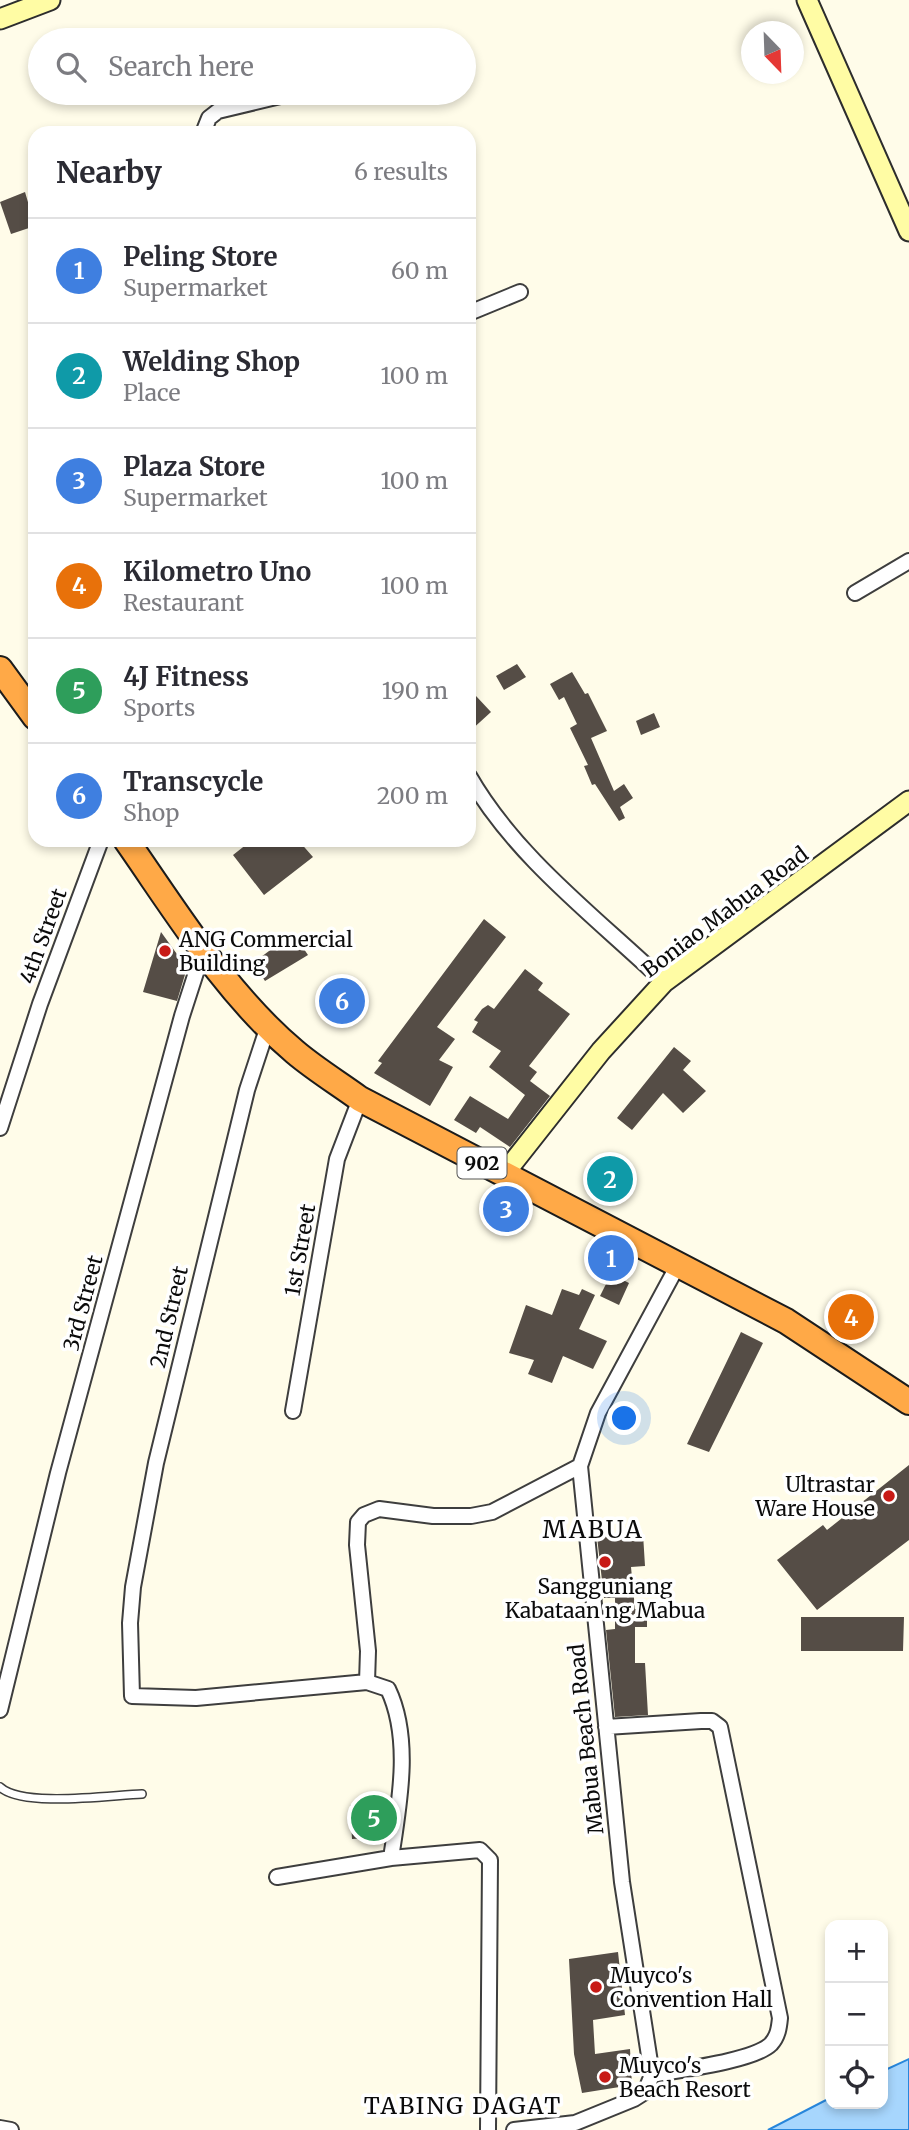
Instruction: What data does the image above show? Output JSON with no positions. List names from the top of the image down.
{
  "streets": {
    "highway": ["902"],
    "street": [
      "Boniao Mabua Road",
      "4th Street",
      "1st Street",
      "3rd Street",
      "2nd Street",
      "Mabua Beach Road"
    ]
  },
  "crossings": [
    ["Boniao Mabua Road", "902"],
    ["902", "1st Street"],
    ["902", "3rd Street"],
    ["902", "2nd Street"],
    ["902", "Mabua Beach Road"]
  ],
  "districts": ["MABUA", "TABING DAGAT"],
  "places": [
    "ANG Commercial Building",
    "Ultrastar Ware House",
    "Sangguniang Kabataan ng Mabua",
    "Muyco's Convention Hall",
    "Muyco's Beach Resort"
  ],
  "north": "bottom right",
  "page": {
    "search": "Search here",
    "heading": ["Nearby", "6 results"],
    "list": [
      {
        "mark": "1",
        "name": "Peling Store",
        "note": "Supermarket",
        "value": "60 m"
      },
      {
        "mark": "2",
        "name": "Welding Shop",
        "note": "Place",
        "value": "100 m"
      },
      {
        "mark": "3",
        "name": "Plaza Store",
        "note": "Supermarket",
        "value": "100 m"
      },
      {
        "mark": "4",
        "name": "Kilometro Uno",
        "note": "Restaurant",
        "value": "100 m"
      },
      {
        "mark": "5",
        "name": "4J Fitness",
        "note": "Sports",
        "value": "190 m"
      },
      {
        "mark": "6",
        "name": "Transcycle",
        "note": "Shop",
        "value": "200 m"
      }
    ],
    "pins": [
      "6",
      "2",
      "3",
      "1",
      "4",
      "5"
    ],
    "map_buttons": ["+", "−"]
  }
}
